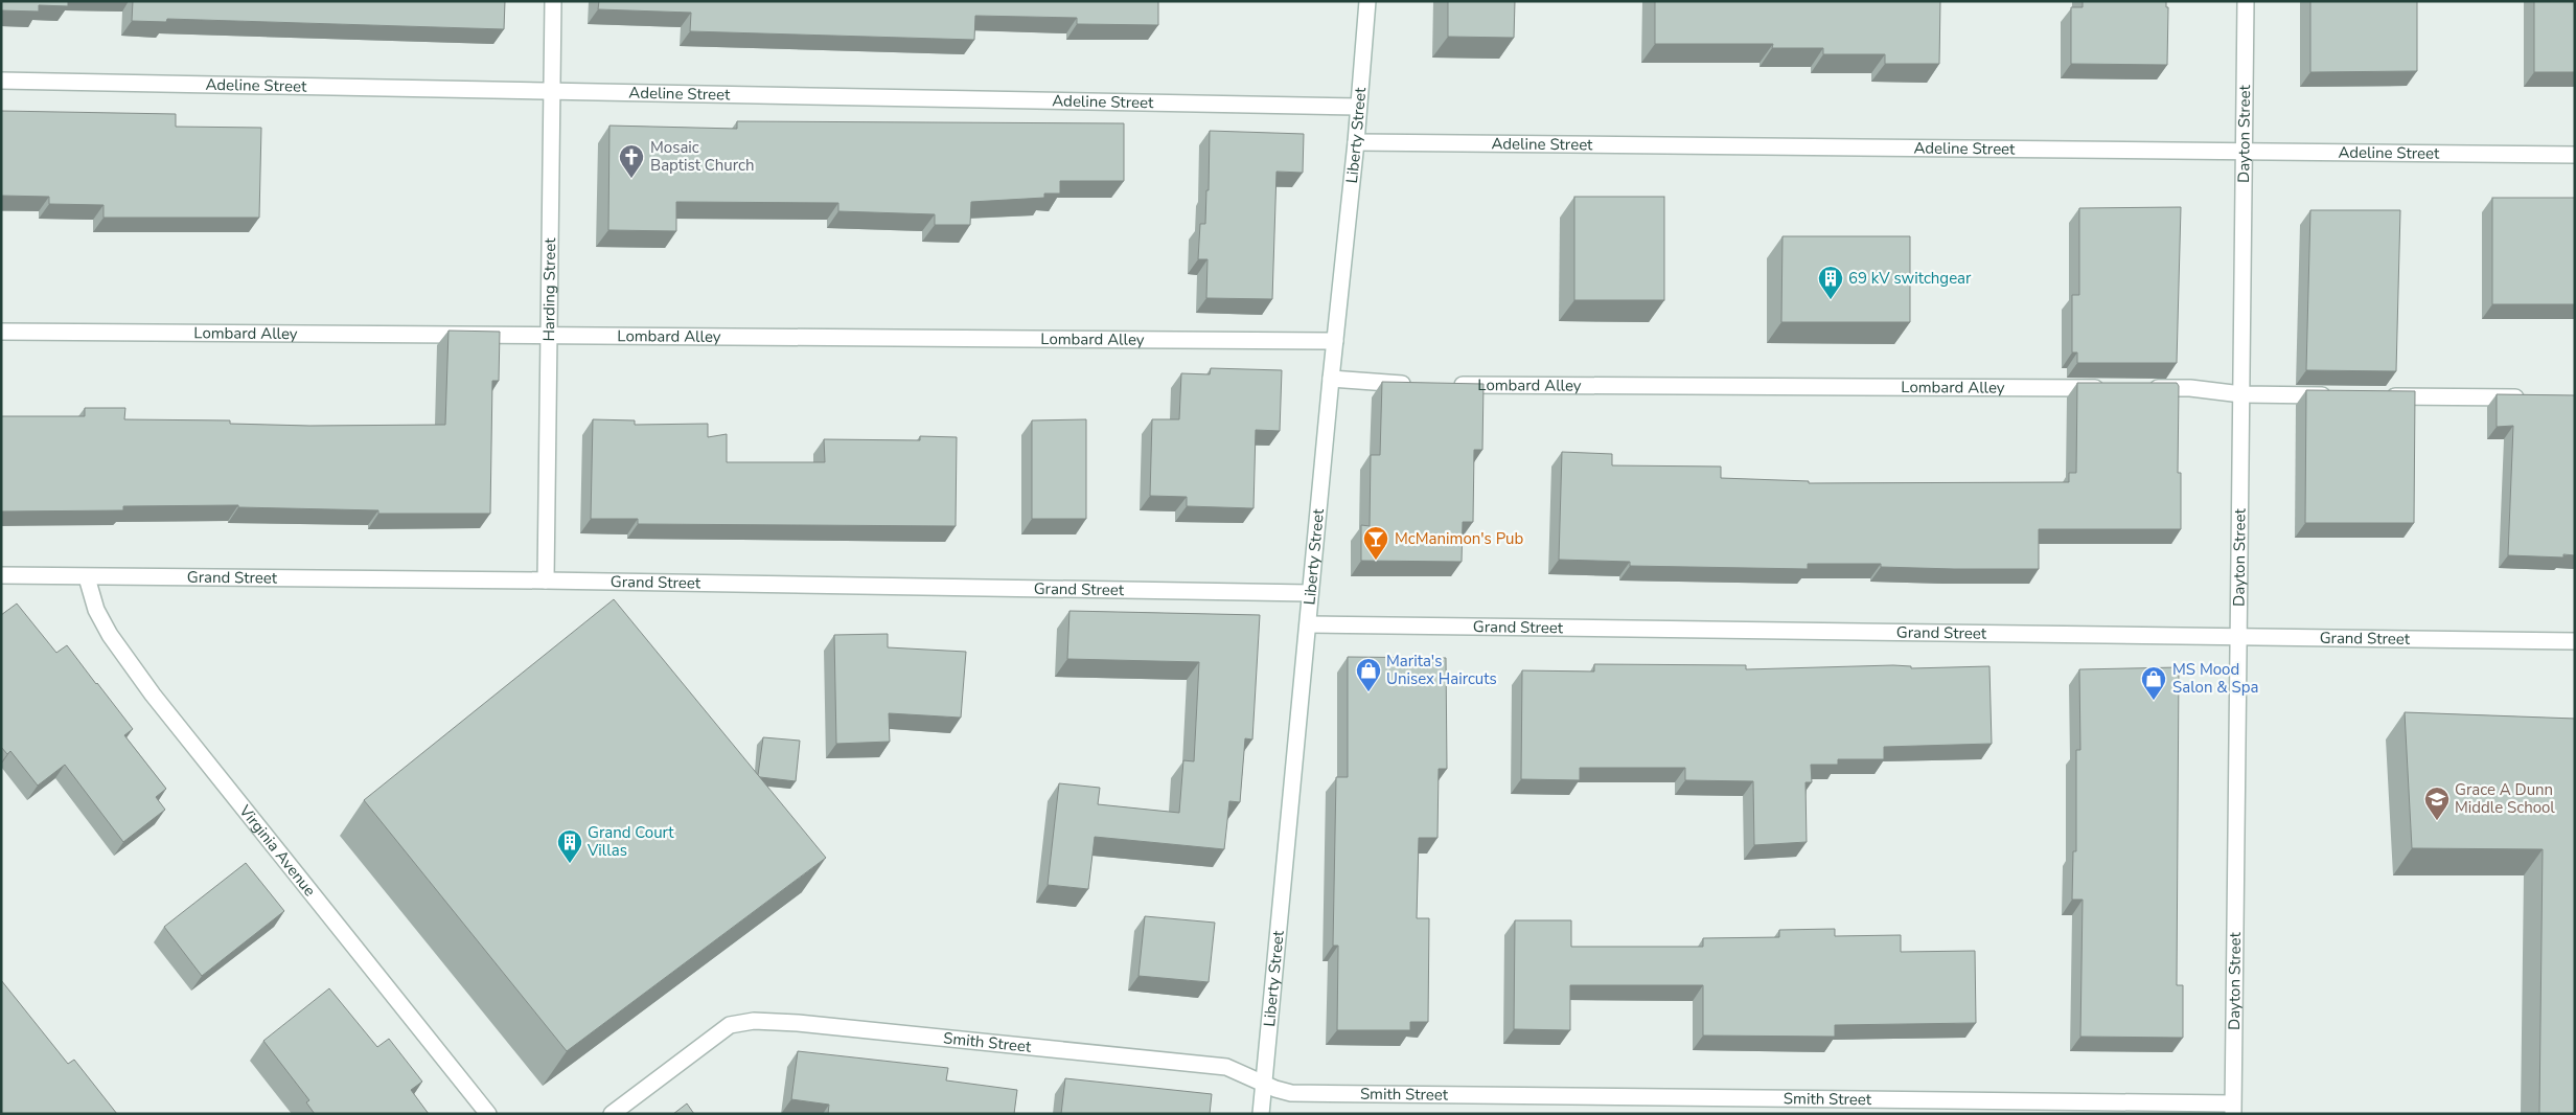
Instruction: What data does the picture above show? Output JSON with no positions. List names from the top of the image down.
{
  "streets": {
    "street": [
      "Adeline Street",
      "Dayton Street",
      "Liberty Street",
      "Harding Street",
      "Lombard Alley",
      "Grand Street",
      "Virginia Avenue",
      "Smith Street"
    ]
  },
  "crossings": [
    ["Adeline Street", "Dayton Street"],
    ["Adeline Street", "Liberty Street"],
    ["Adeline Street", "Harding Street"],
    ["Dayton Street", "Grand Street"],
    ["Dayton Street", "Smith Street"],
    ["Liberty Street", "Lombard Alley"],
    ["Liberty Street", "Grand Street"],
    ["Liberty Street", "Smith Street"],
    ["Harding Street", "Lombard Alley"],
    ["Harding Street", "Grand Street"],
    ["Grand Street", "Virginia Avenue"]
  ],
  "places": {
    "church": ["Mosaic Baptist Church"],
    "building": ["69 kV switchgear", "Grand Court Villas"],
    "bar": ["McManimon's Pub"],
    "shop": ["Marita's Unisex Haircuts", "MS Mood Salon & Spa"],
    "school or university": ["Grace A Dunn Middle School"]
  }
}
